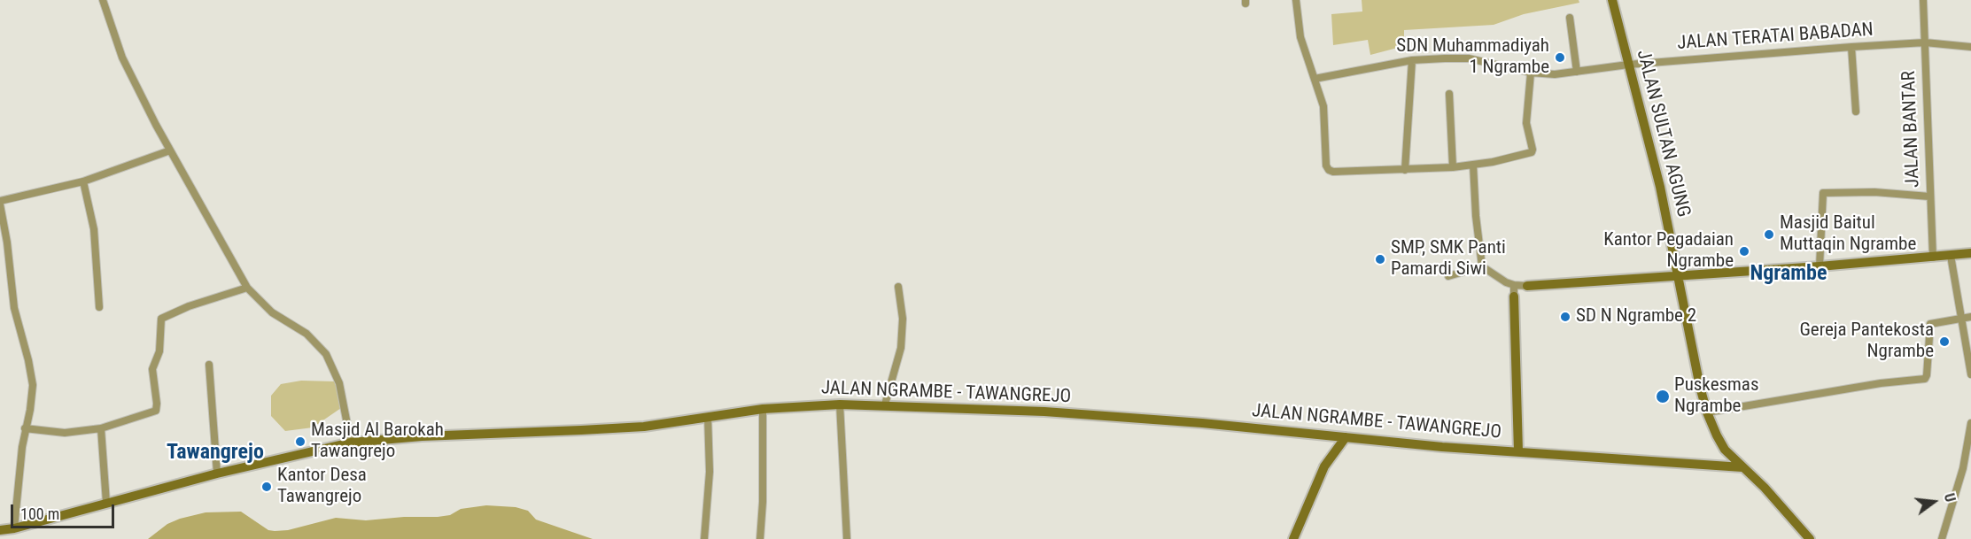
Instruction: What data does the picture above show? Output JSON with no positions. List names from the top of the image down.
{
  "streets": {
    "main road": ["JALAN SULTAN AGUNG", "JALAN NGRAMBE - TAWANGREJO"],
    "street": ["JALAN TERATAI BABADAN", "JALAN BANTAR"]
  },
  "crossings": [
    ["JALAN TERATAI BABADAN", "JALAN BANTAR"],
    ["JALAN TERATAI BABADAN", "JALAN SULTAN AGUNG"],
    ["JALAN SULTAN AGUNG", "JALAN NGRAMBE - TAWANGREJO"]
  ],
  "districts": ["Ngrambe", "Tawangrejo"],
  "places": [
    "SDN Muhammadiyah 1 Ngrambe",
    "Masjid Baitul Muttaqin Ngrambe",
    "Kantor Pegadaian Ngrambe",
    "SMP, SMK Panti Pamardi Siwi",
    "SD N Ngrambe 2",
    "Gereja Pantekosta Ngrambe",
    "Puskesmas Ngrambe",
    "Masjid Al Barokah Tawangrejo",
    "Kantor Desa Tawangrejo"
  ],
  "scale_bar": "100 m",
  "north": "right"
}
